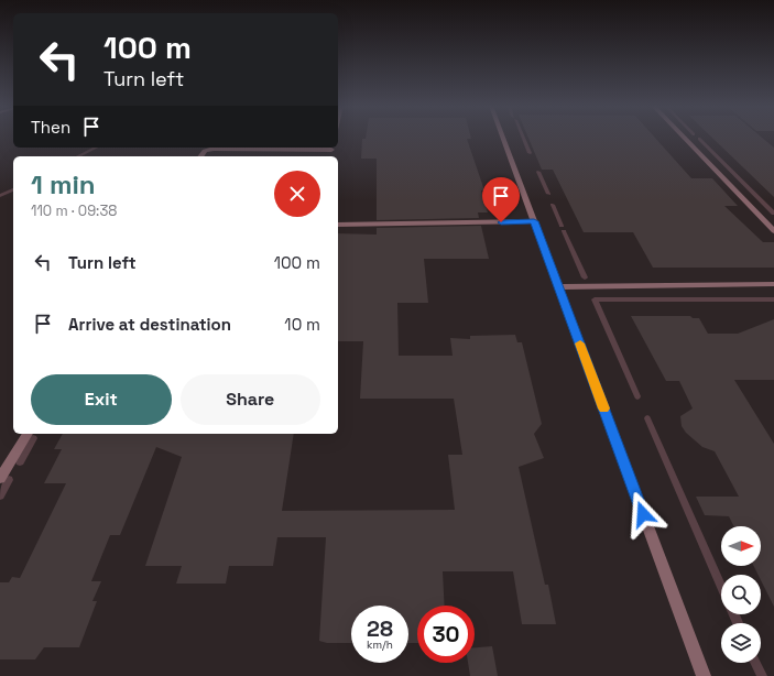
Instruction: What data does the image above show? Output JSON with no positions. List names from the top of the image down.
{
  "north": "right",
  "page": {
    "turn": ["100 m", "Turn left"],
    "then": "Then",
    "heading": ["1 min", "110 m · 09:38"],
    "list": [
      {
        "name": "Turn left",
        "value": "100 m"
      },
      {
        "name": "Arrive at destination",
        "value": "10 m"
      }
    ],
    "buttons": ["Exit", "Share"],
    "speed": "28 km/h",
    "limit": "30"
  }
}
